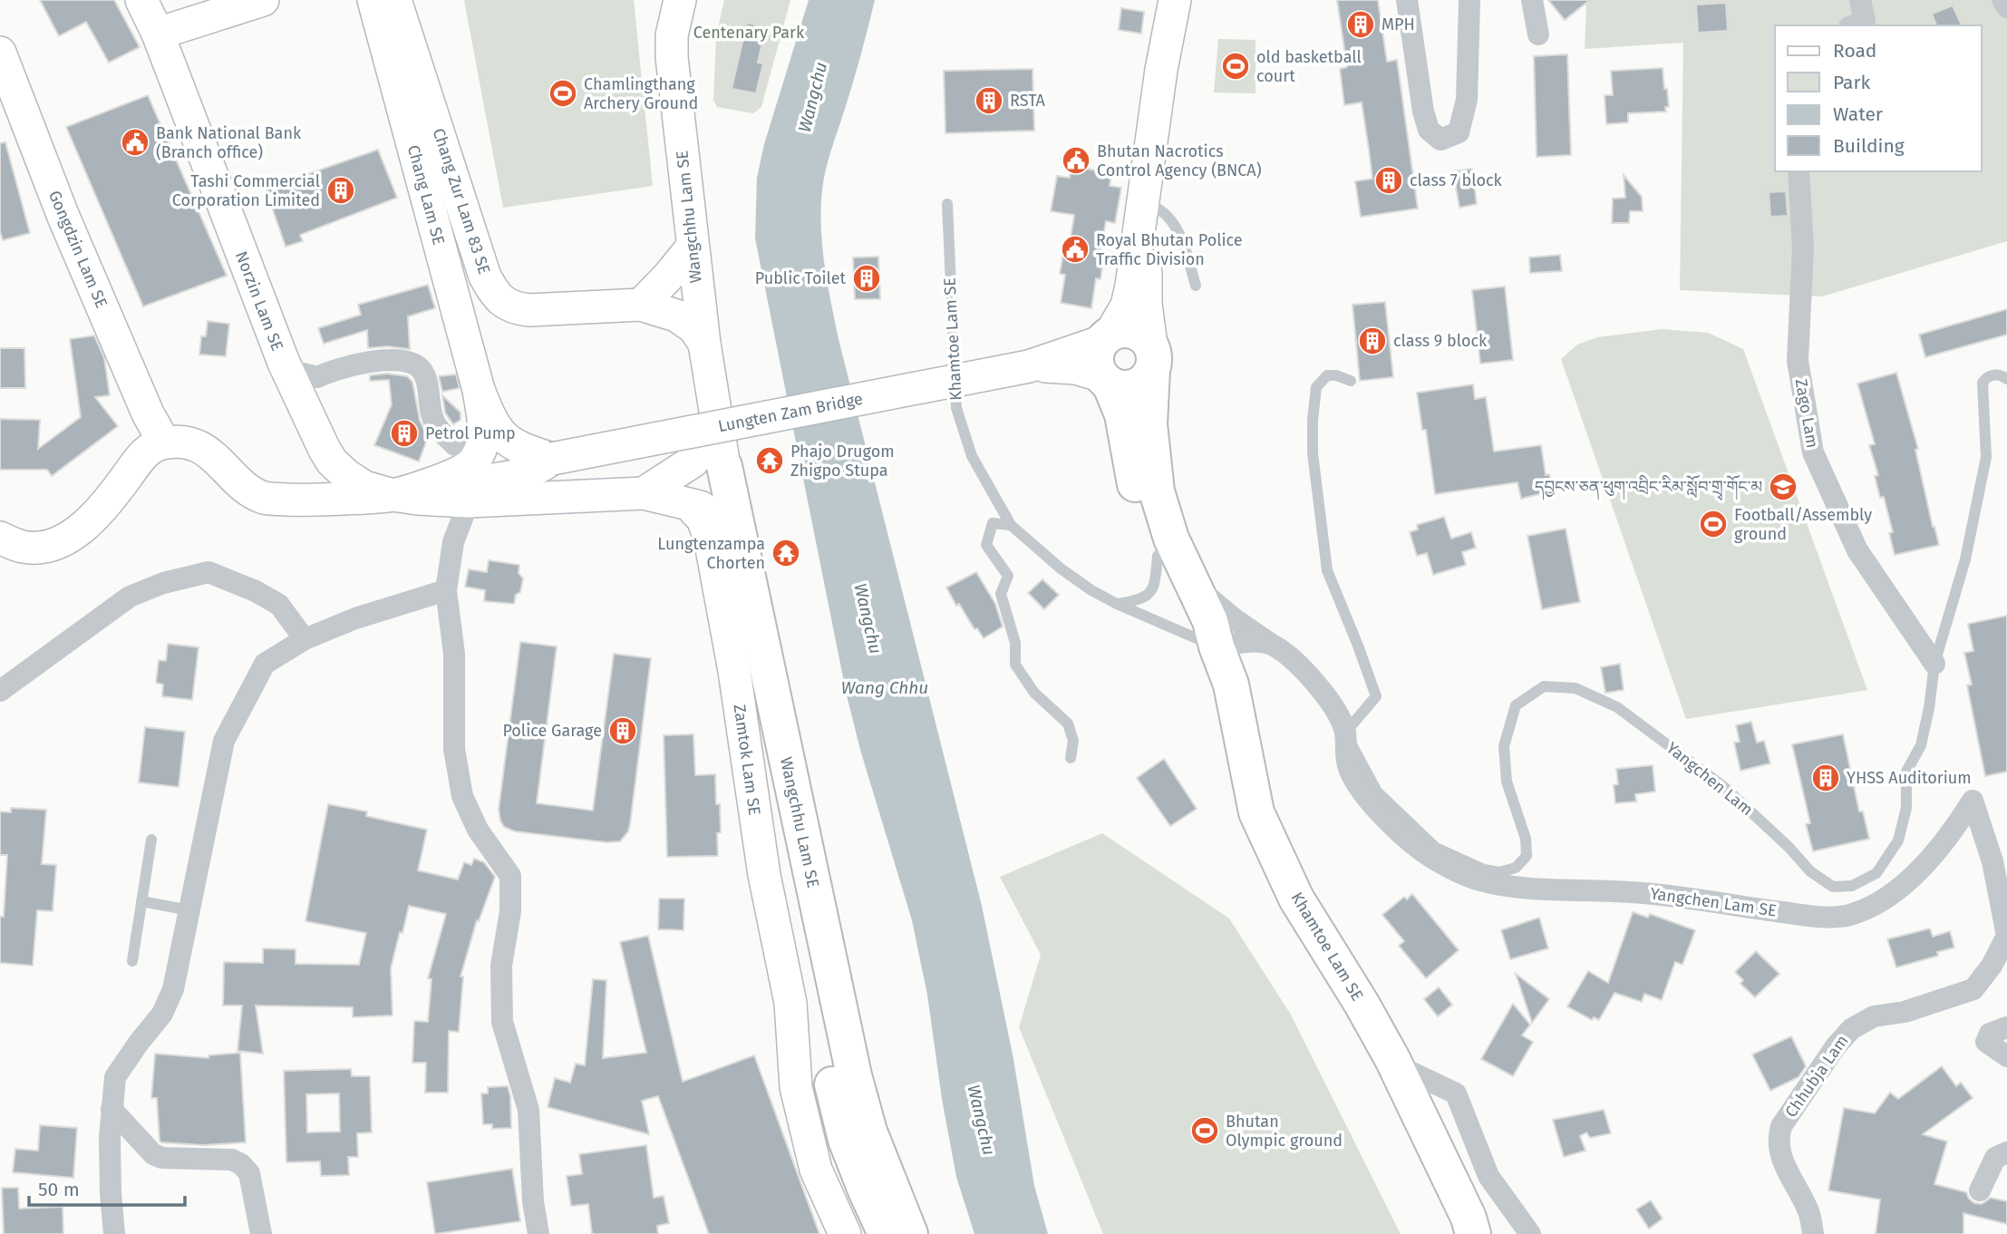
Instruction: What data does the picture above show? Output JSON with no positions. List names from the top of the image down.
{
  "streets": {
    "main road": [
      "Chang Lam SE",
      "Chang Zur Lam 83 SE",
      "Wangchhu Lam SE",
      "Gongdzin Lam SE",
      "Norzin Lam SE",
      "Khamtoe Lam SE",
      "Lungten Zam Bridge",
      "Zamtok Lam SE"
    ],
    "street": [
      "Zago Lam",
      "Yangchen Lam",
      "Yangchen Lam SE",
      "Chhubja Lam"
    ]
  },
  "crossings": [
    ["Chang Lam SE", "Lungten Zam Bridge"],
    ["Chang Zur Lam 83 SE", "Wangchhu Lam SE"],
    ["Khamtoe Lam SE", "Lungten Zam Bridge"],
    ["Khamtoe Lam SE", "Yangchen Lam"],
    ["Zago Lam", "Yangchen Lam"],
    ["Yangchen Lam", "Yangchen Lam SE"],
    ["Yangchen Lam SE", "Chhubja Lam"]
  ],
  "water": ["Wangchu", "Wang Chhu"],
  "parks": ["Centenary Park"],
  "places": {
    "building": [
      "MPH",
      "RSTA",
      "class 7 block",
      "Tashi Commercial Corporation Limited",
      "Public Toilet",
      "class 9 block",
      "Petrol Pump",
      "Police Garage",
      "YHSS Auditorium"
    ],
    "sports": [
      "old basketball court",
      "Chamlingthang Archery Ground",
      "Football/Assembly ground",
      "Bhutan Olympic ground"
    ],
    "public building": ["Bank National Bank (Branch office)", "Bhutan Nacrotics Control Agency (BNCA)", "Royal Bhutan Police Traffic Division"],
    "temple": ["Phajo Drugom Zhigpo Stupa", "Lungtenzampa Chorten"],
    "school or university": ["དབྱངས་ཅན་ཕུག་འབྲིང་རིམ་སློབ་གྲྭ་གོང་མ"]
  },
  "legend": [
    "Road",
    "Park",
    "Water",
    "Building"
  ],
  "scale_bar": "50 m"
}
